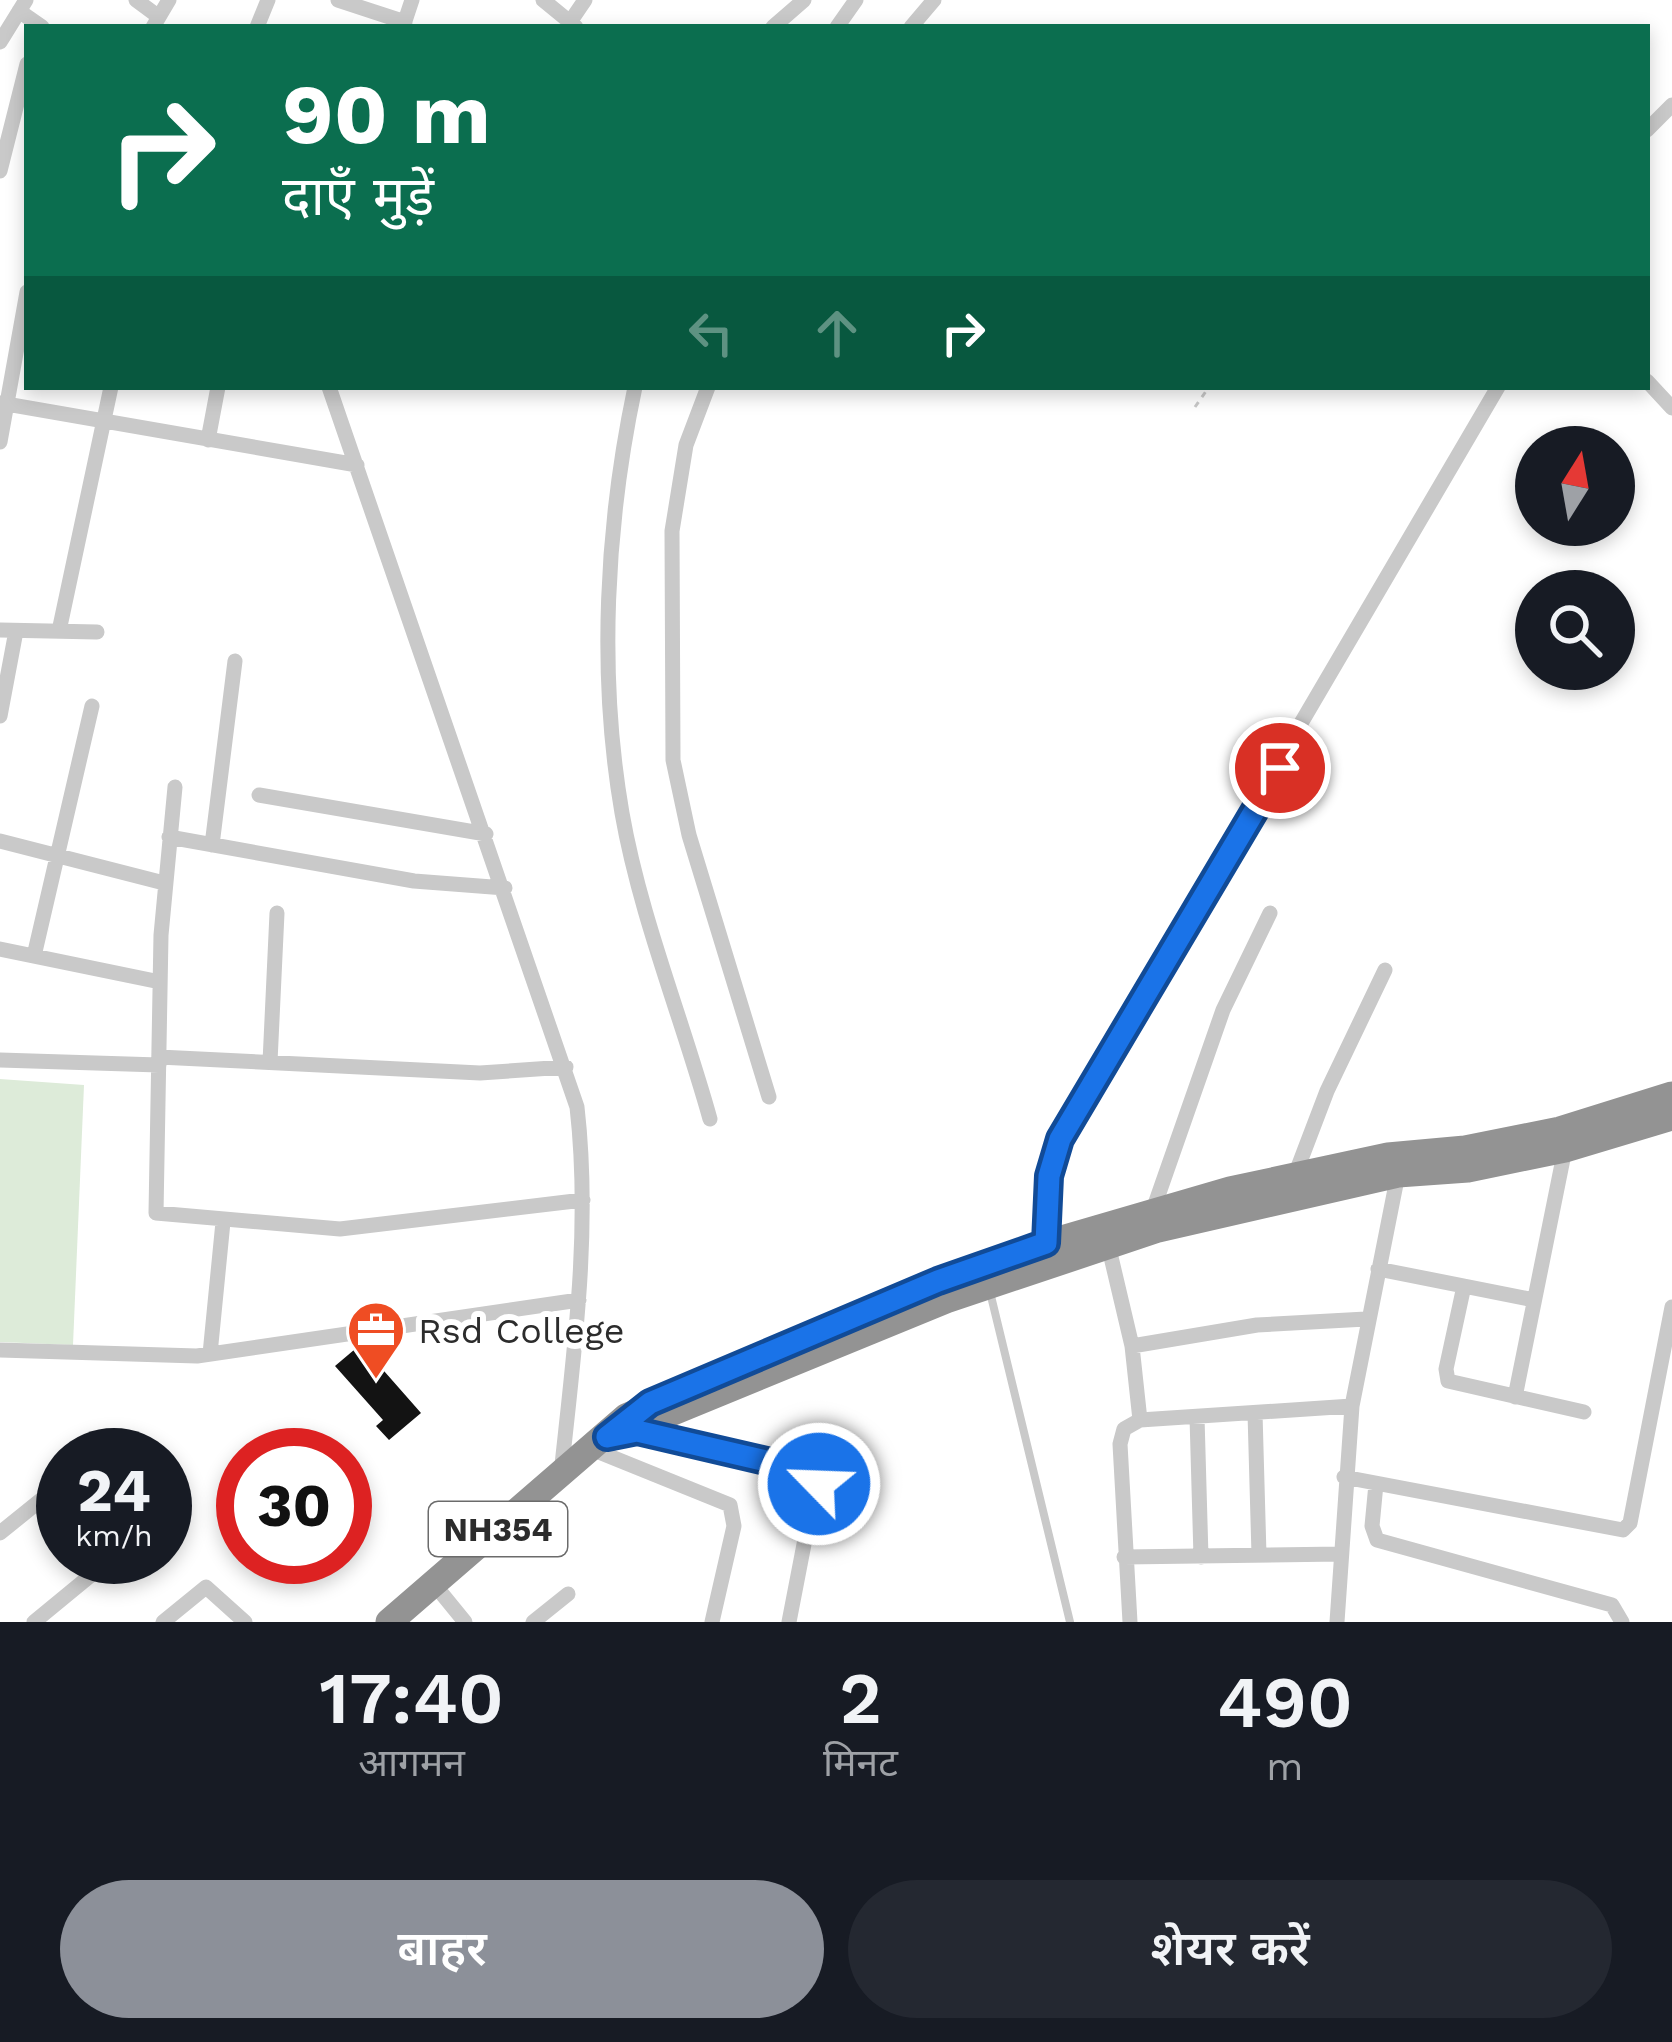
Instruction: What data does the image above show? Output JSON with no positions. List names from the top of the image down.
{
  "streets": {
    "highway": ["NH354"]
  },
  "places": {
    "office": ["Rsd College"]
  },
  "north": "top",
  "page": {
    "turn": ["90 m", "दाएँ मुड़ें"],
    "speed": "24 km/h",
    "limit": "30",
    "eta": [
      "17:40",
      "आगमन",
      "2",
      "मिनट",
      "490",
      "m"
    ],
    "buttons": ["बाहर", "शेयर करें"]
  }
}
